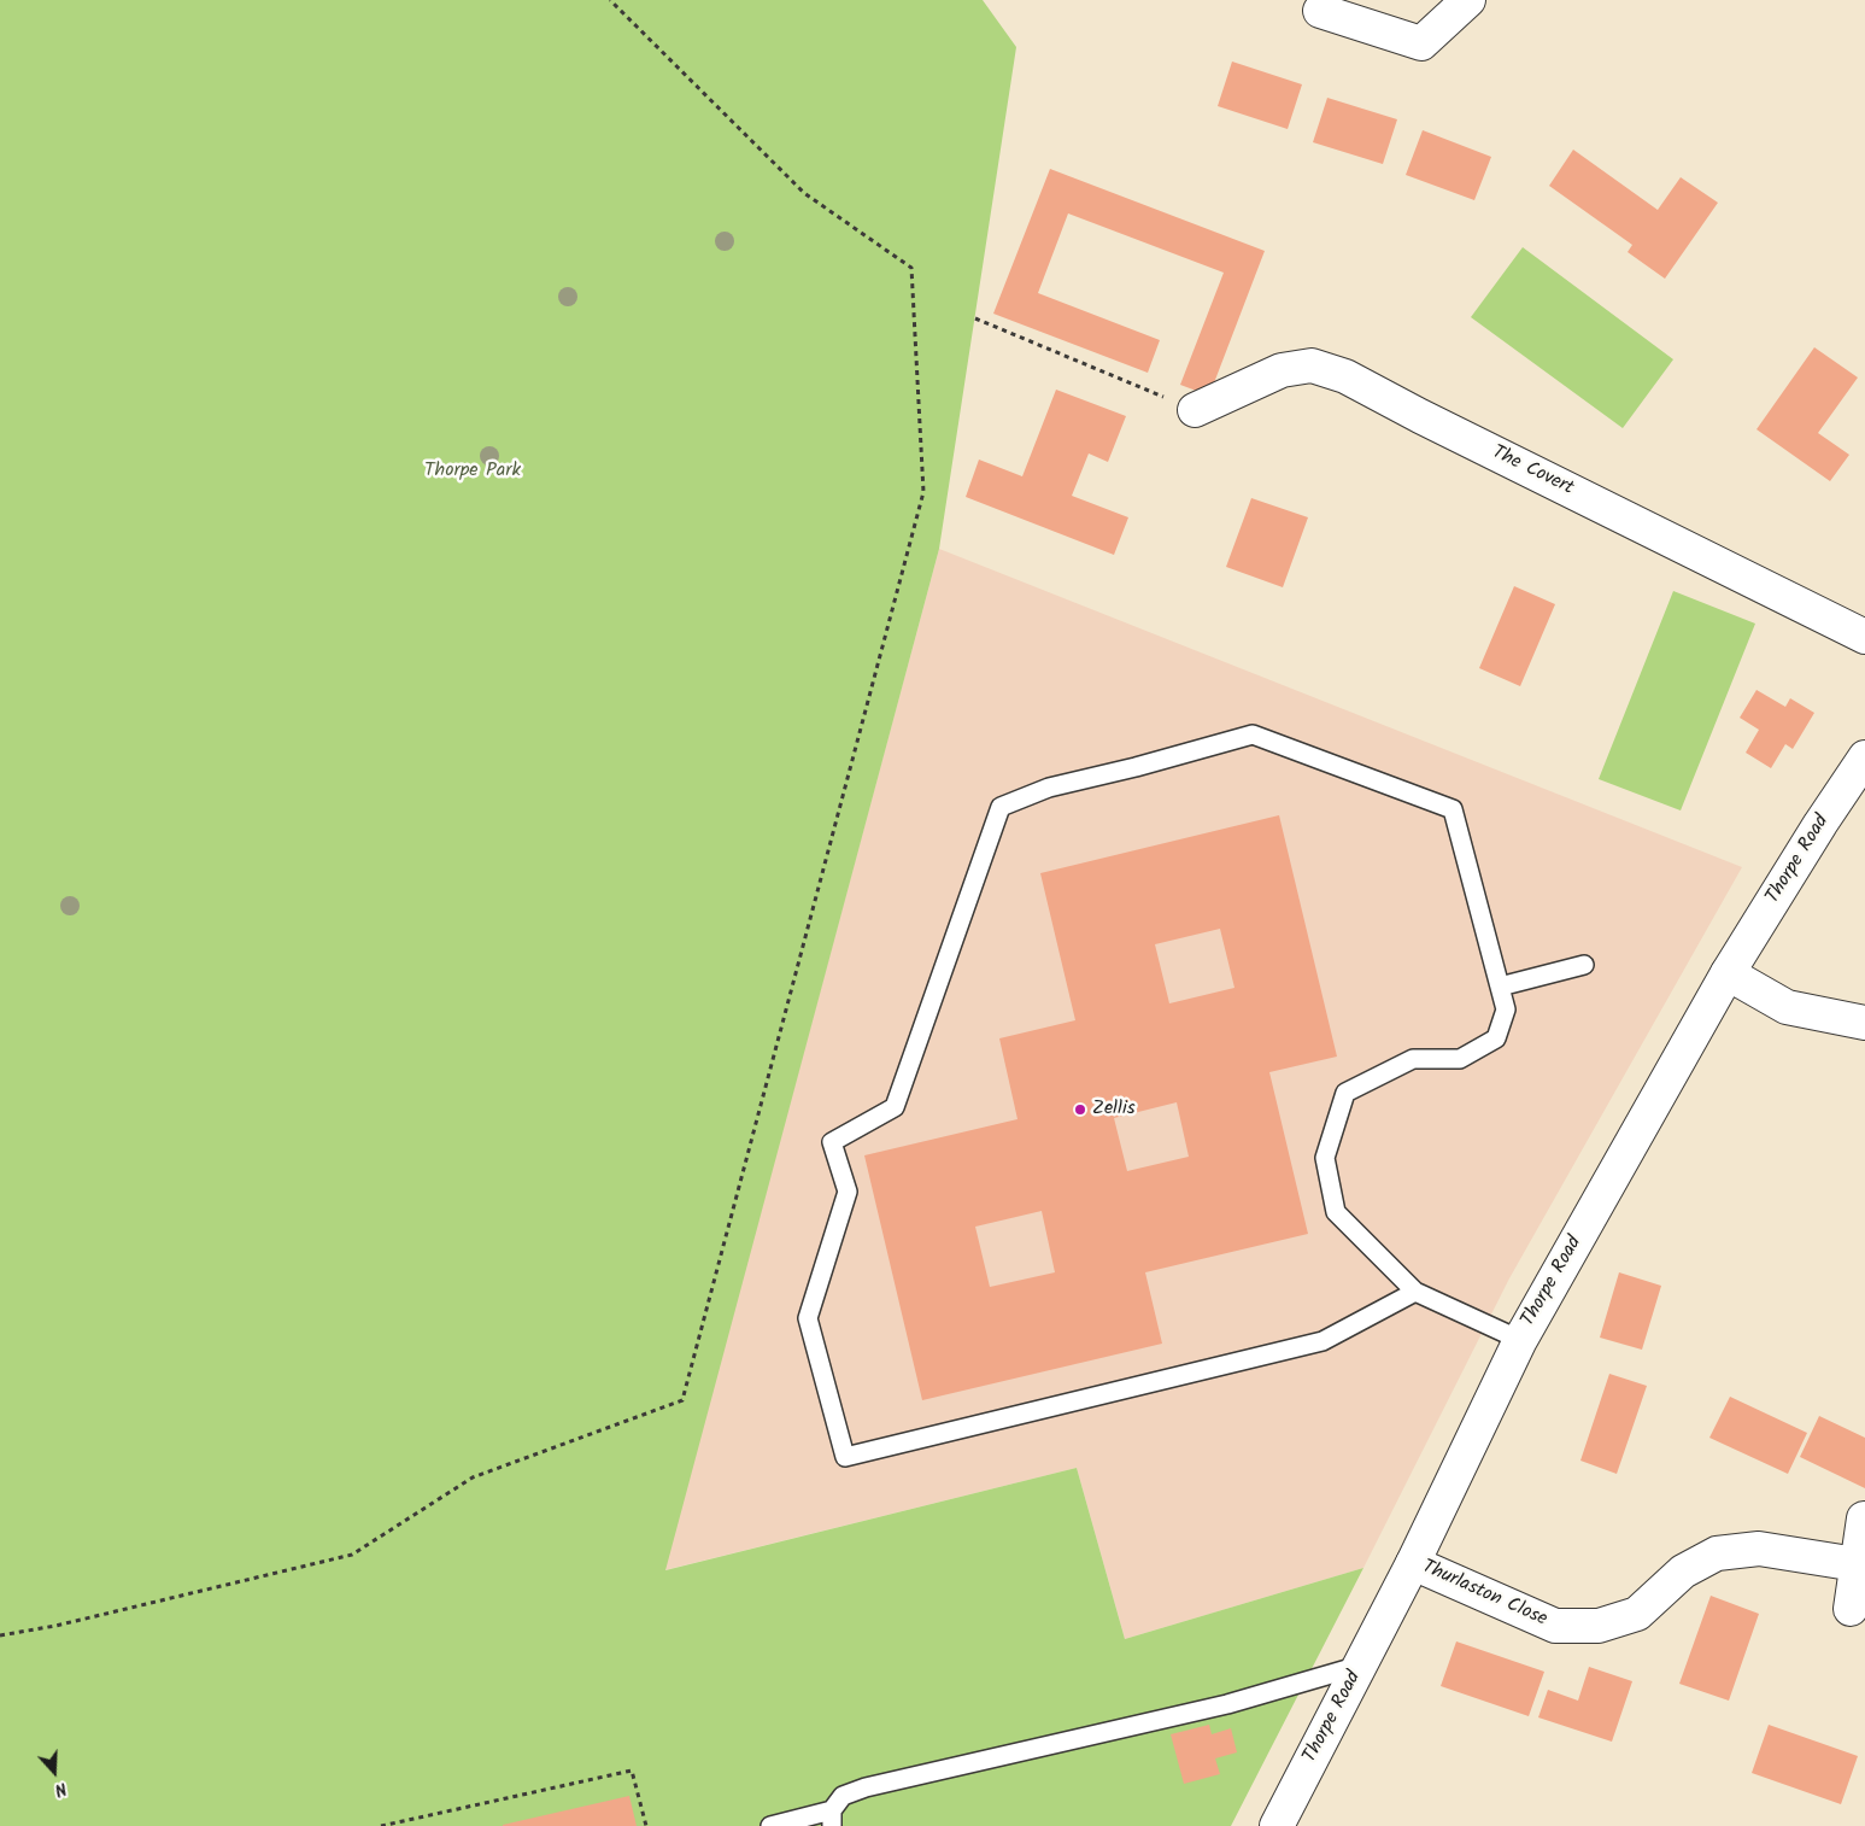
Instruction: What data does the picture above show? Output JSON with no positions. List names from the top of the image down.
{
  "streets": {
    "street": ["The Covert", "Thorpe Road", "Thurlaston Close"]
  },
  "crossings": [
    ["Thorpe Road", "Thurlaston Close"]
  ],
  "parks": ["Thorpe Park"],
  "places": ["Zellis"],
  "north": "bottom"
}
